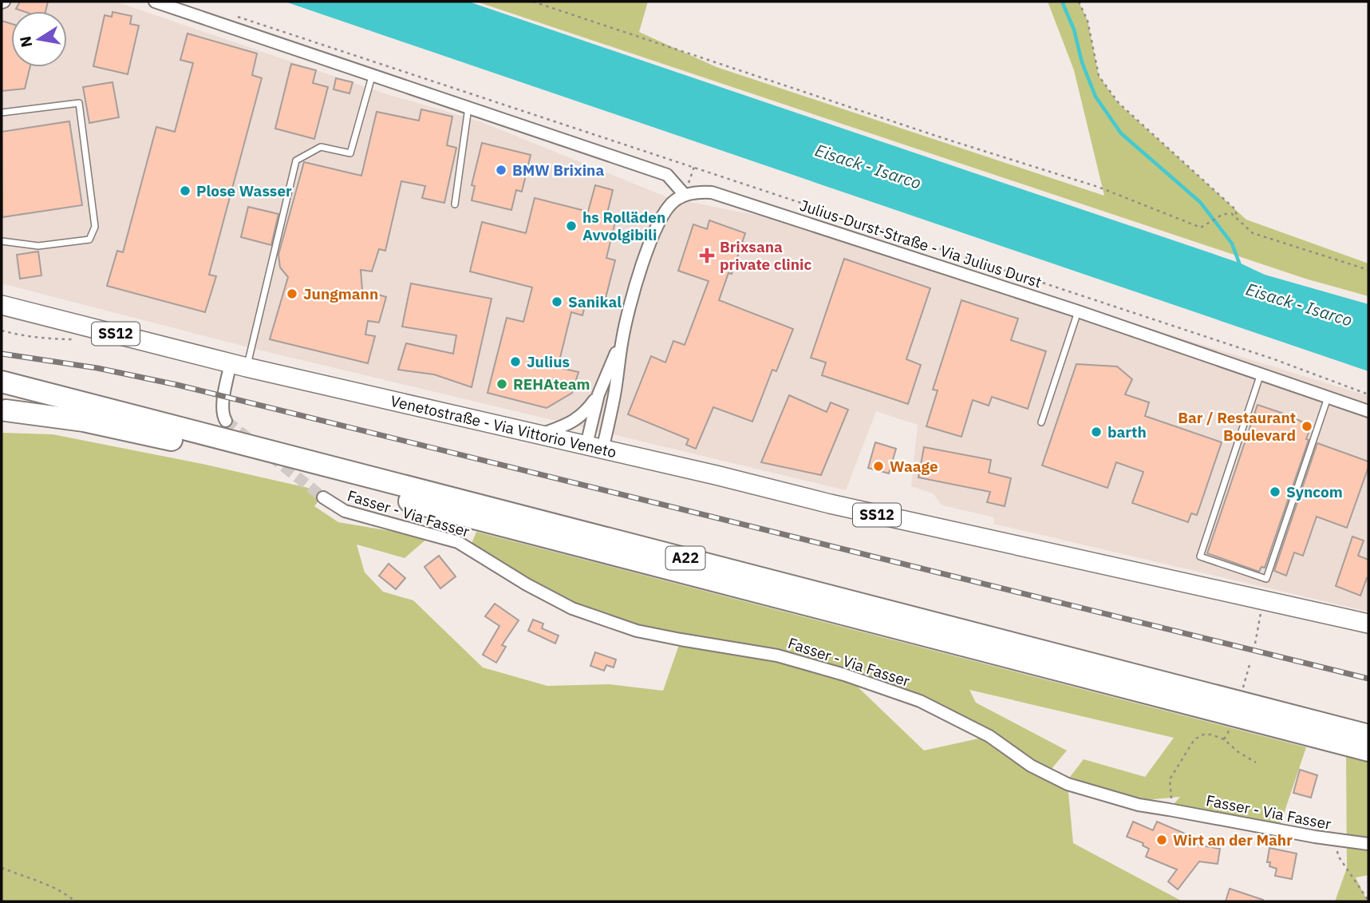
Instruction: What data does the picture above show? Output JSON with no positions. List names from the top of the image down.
{
  "streets": {
    "highway": ["A22"],
    "main road": ["SS12", "Venetostraße - Via Vittorio Veneto"],
    "street": ["Julius-Durst-Straße - Via Julius Durst", "Fasser - Via Fasser"]
  },
  "crossings": [
    ["SS12", "Venetostraße - Via Vittorio Veneto"]
  ],
  "water": ["Eisack - Isarco"],
  "places": {
    "other": [
      "BMW Brixina",
      "Plose Wasser",
      "hs Rolläden Avvolgibili",
      "Jungmann",
      "Sanikal",
      "Julius",
      "REHAteam",
      "Bar / Restaurant Boulevard",
      "barth",
      "Waage",
      "Syncom",
      "Wirt an der Mahr"
    ],
    "health": ["Brixsana private clinic"]
  },
  "north": "left"
}
